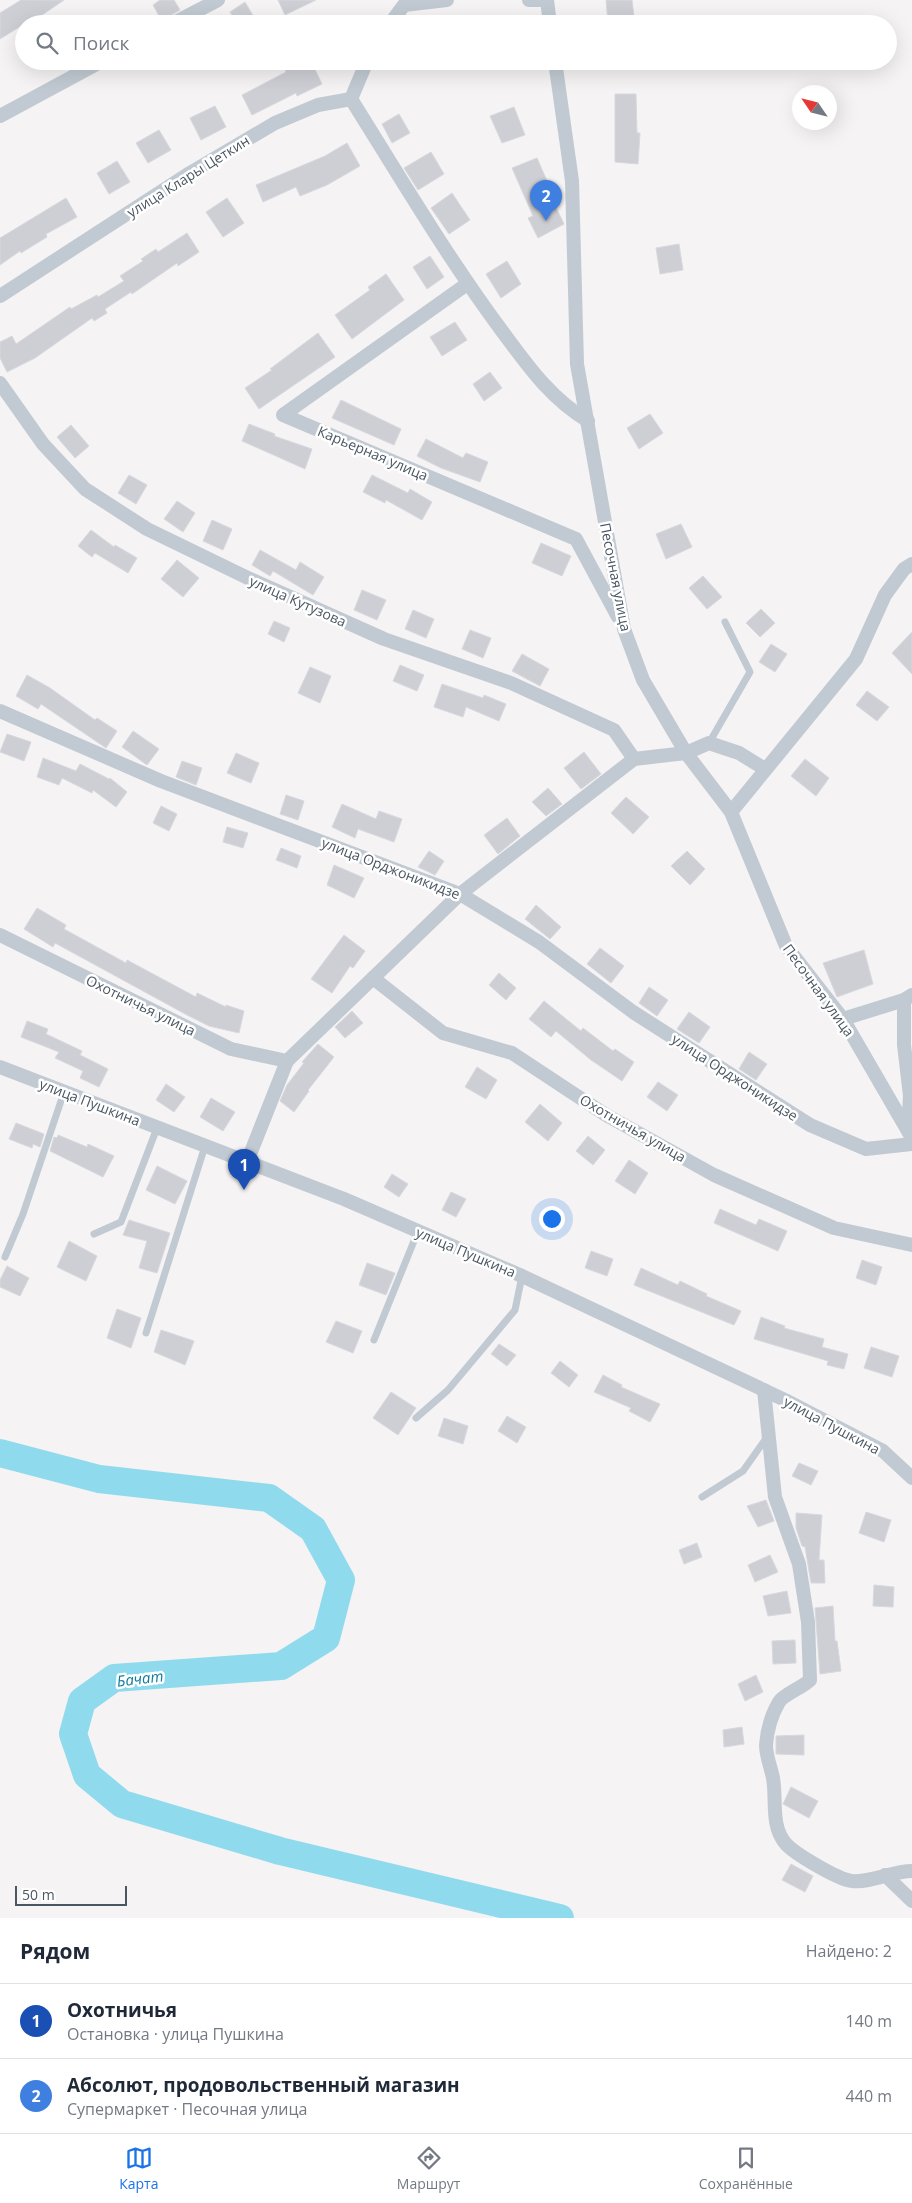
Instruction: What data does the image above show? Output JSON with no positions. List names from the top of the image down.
{
  "streets": {
    "street": [
      "улица Клары Цеткин",
      "Карьерная улица",
      "Песочная улица",
      "улица Кутузова",
      "улица Орджоникидзе",
      "Охотничья улица",
      "улица Пушкина"
    ]
  },
  "crossings": [
    ["Карьерная улица", "Песочная улица"],
    ["Песочная улица", "улица Орджоникидзе"]
  ],
  "water": ["Бачат"],
  "scale_bar": "50 m",
  "north": "top left",
  "page": {
    "search": "Поиск",
    "pins": ["2", "1"],
    "scale": "50 m",
    "heading": ["Рядом", "Найдено: 2"],
    "list": [
      {
        "mark": "1",
        "name": "Охотничья",
        "note": "Остановка · улица Пушкина",
        "value": "140 m"
      },
      {
        "mark": "2",
        "name": "Абсолют, продовольственный магазин",
        "note": "Супермаркет · Песочная улица",
        "value": "440 m"
      }
    ],
    "nav": ["Карта", "Маршрут", "Сохранённые"]
  }
}
